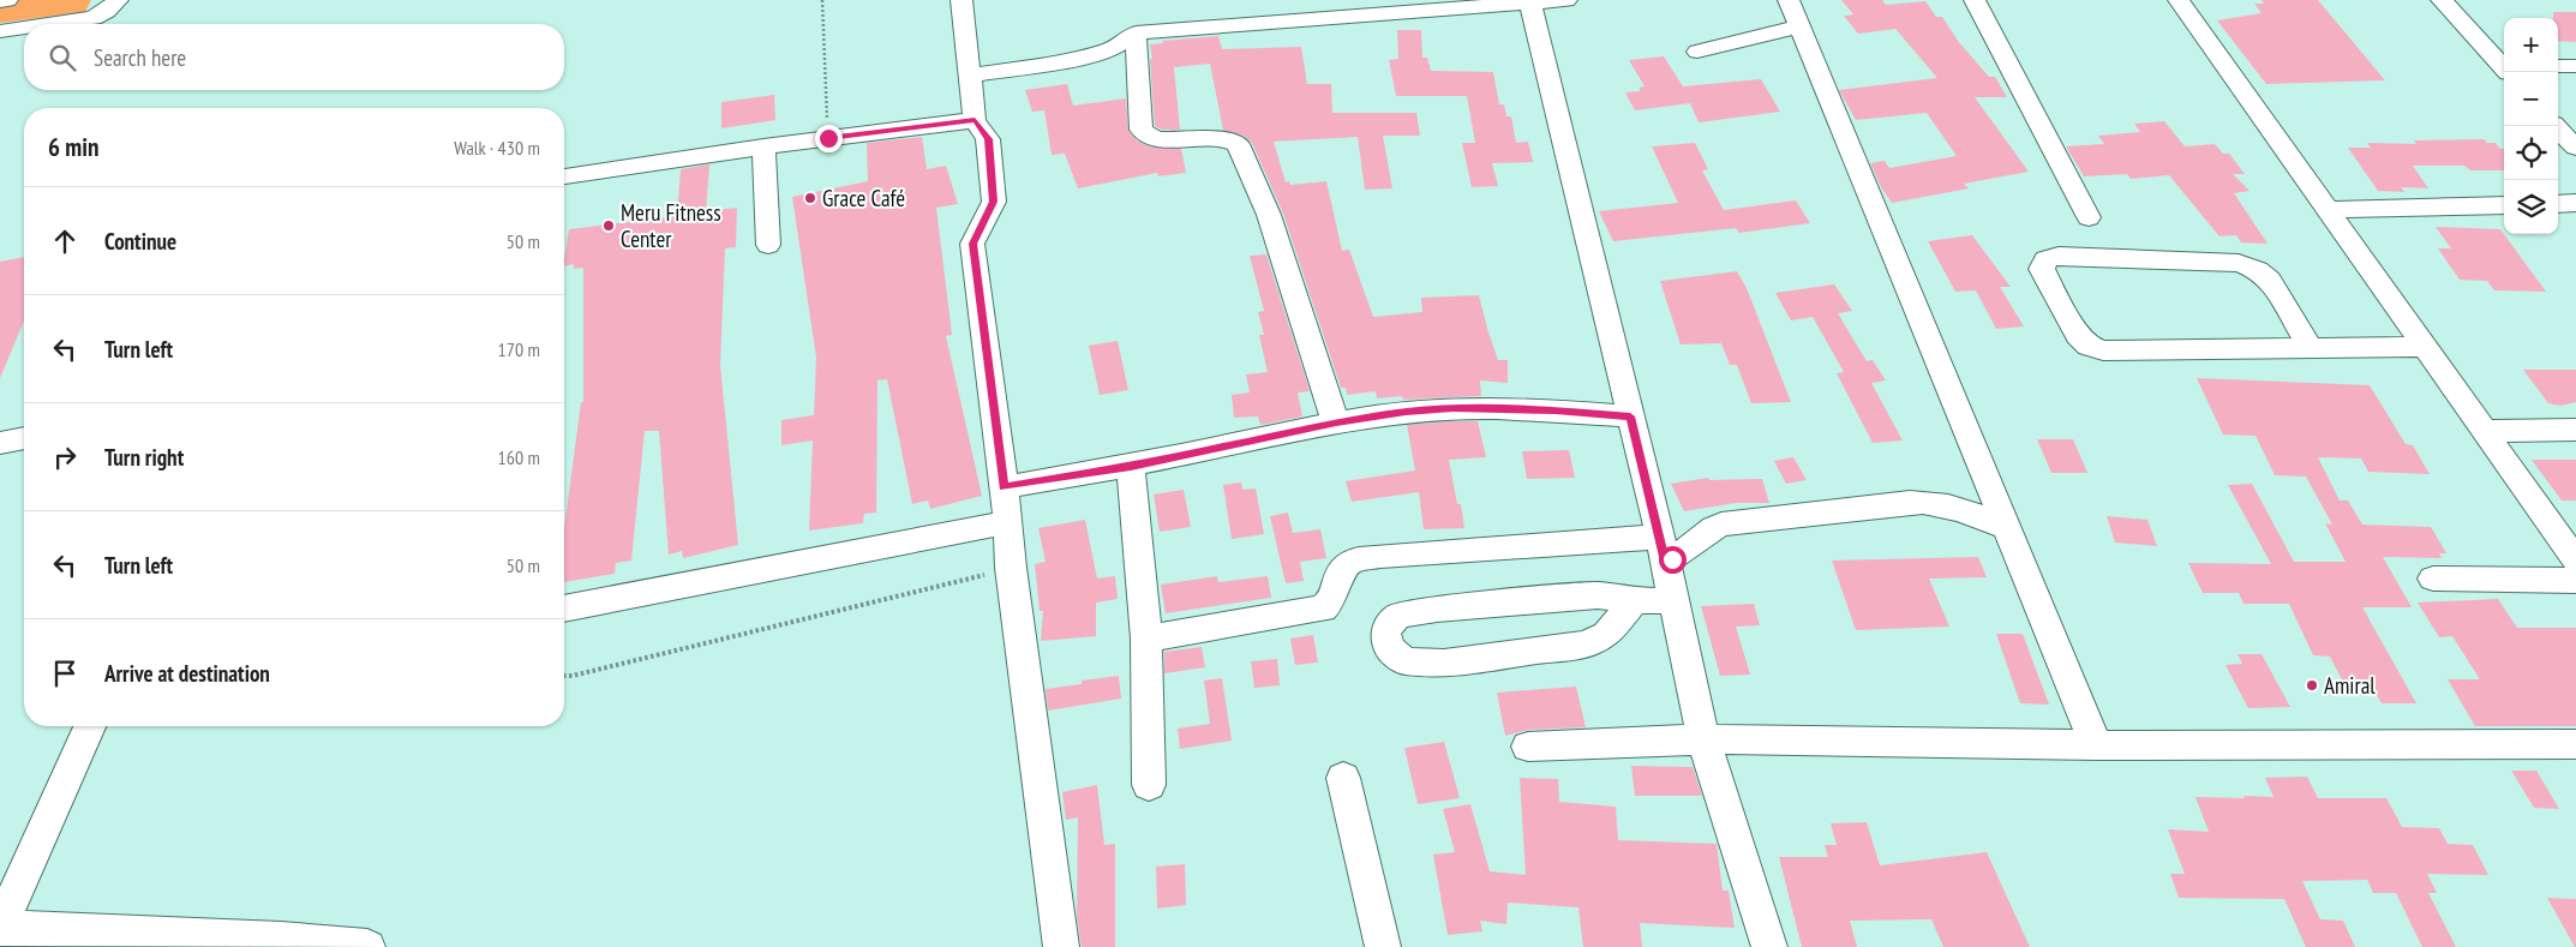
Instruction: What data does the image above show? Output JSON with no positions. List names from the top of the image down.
{
  "places": ["Grace Café", "Meru Fitness Center", "Amiral"],
  "page": {
    "map_buttons": ["+", "−"],
    "search": "Search here",
    "heading": ["6 min", "Walk · 430 m"],
    "list": [
      ["Continue", "50 m"],
      ["Turn left", "170 m"],
      ["Turn right", "160 m"],
      ["Turn left", "50 m"],
      "Arrive at destination"
    ]
  }
}
